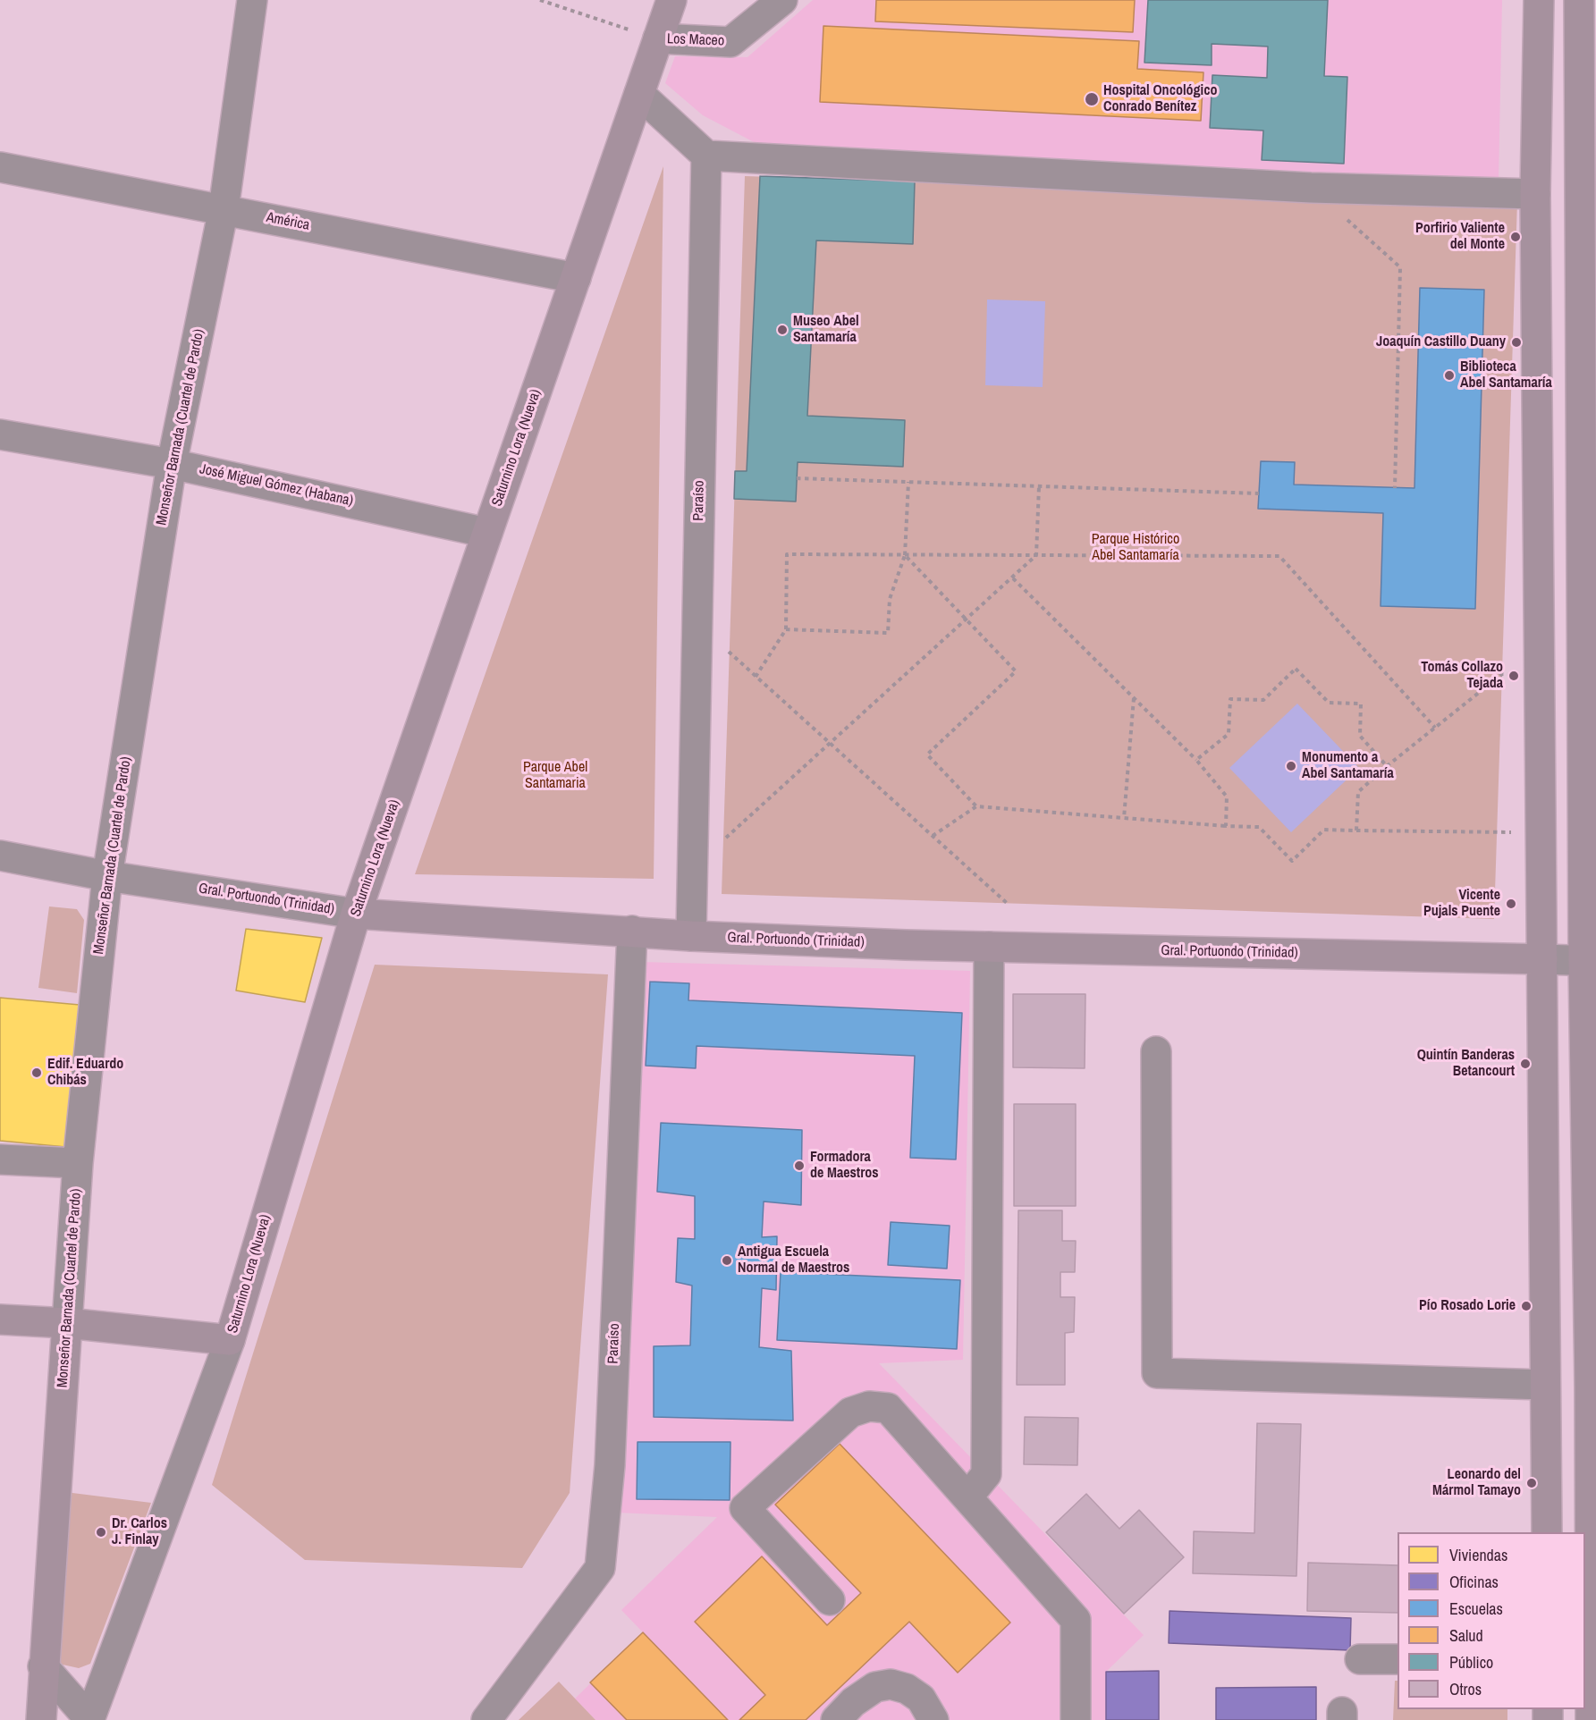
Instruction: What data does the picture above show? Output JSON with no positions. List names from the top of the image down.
{
  "streets": {
    "main road": ["Monseñor Barnada (Cuartel de Pardo)", "Saturnino Lora (Nueva)", "Gral. Portuondo (Trinidad)"],
    "street": [
      "Los Maceo",
      "América",
      "José Miguel Gómez (Habana)",
      "Paraíso"
    ]
  },
  "crossings": [
    ["Los Maceo", "Saturnino Lora (Nueva)"],
    ["América", "Monseñor Barnada (Cuartel de Pardo)"],
    ["América", "Saturnino Lora (Nueva)"],
    ["Monseñor Barnada (Cuartel de Pardo)", "José Miguel Gómez (Habana)"],
    ["Monseñor Barnada (Cuartel de Pardo)", "Gral. Portuondo (Trinidad)"],
    ["Saturnino Lora (Nueva)", "José Miguel Gómez (Habana)"],
    ["Saturnino Lora (Nueva)", "Gral. Portuondo (Trinidad)"],
    ["Paraíso", "Gral. Portuondo (Trinidad)"]
  ],
  "parks": ["Parque Histórico Abel Santamaría", "Parque Abel Santamaria"],
  "places": [
    "Hospital Oncológico Conrado Benítez",
    "Porfirio Valiente del Monte",
    "Museo Abel Santamaría",
    "Joaquín Castillo Duany",
    "Biblioteca Abel Santamaría",
    "Tomás Collazo Tejada",
    "Monumento a Abel Santamaría",
    "Vicente Pujals Puente",
    "Quintín Banderas Betancourt",
    "Edif. Eduardo Chibás",
    "Formadora de Maestros",
    "Antigua Escuela Normal de Maestros",
    "Pío Rosado Lorie",
    "Leonardo del Mármol Tamayo",
    "Dr. Carlos J. Finlay"
  ],
  "legend": [
    "Viviendas",
    "Oficinas",
    "Escuelas",
    "Salud",
    "Público",
    "Otros"
  ]
}
